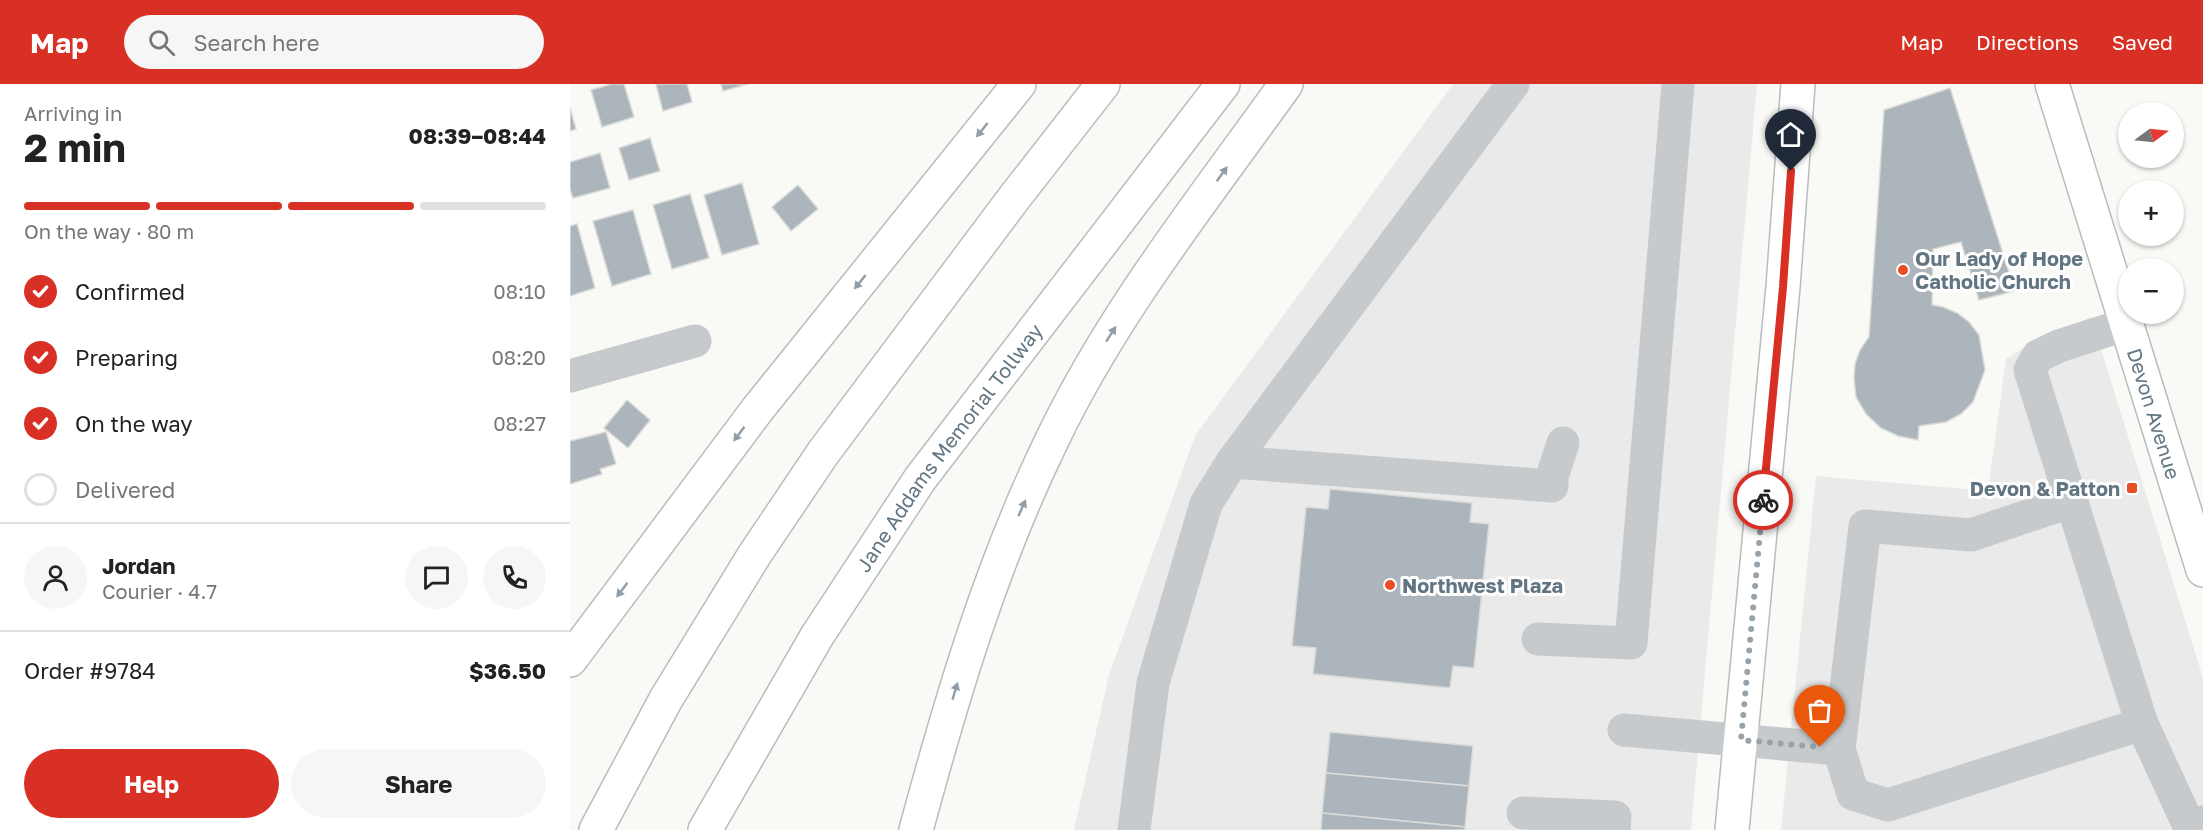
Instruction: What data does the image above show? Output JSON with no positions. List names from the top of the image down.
{
  "streets": {
    "main road": ["Devon Avenue", "Jane Addams Memorial Tollway"]
  },
  "places": {
    "other": ["Our Lady of Hope Catholic Church", "Northwest Plaza"],
    "transit": ["Devon & Patton"]
  },
  "north": "right",
  "page": {
    "header": "Map",
    "search": "Search here",
    "nav": ["Map", "Directions", "Saved"],
    "heading": ["2 min", "Arriving in", "08:39–08:44"],
    "panel": [
      "Jordan",
      "Courier · 4.7",
      "Order #9784",
      "$36.50"
    ],
    "map_buttons": ["+", "−"],
    "bar": "On the way · 80 m",
    "list": [
      ["Confirmed", "08:10"],
      ["Preparing", "08:20"],
      ["On the way", "08:27"],
      "Delivered"
    ],
    "buttons": ["Help", "Share"]
  }
}
